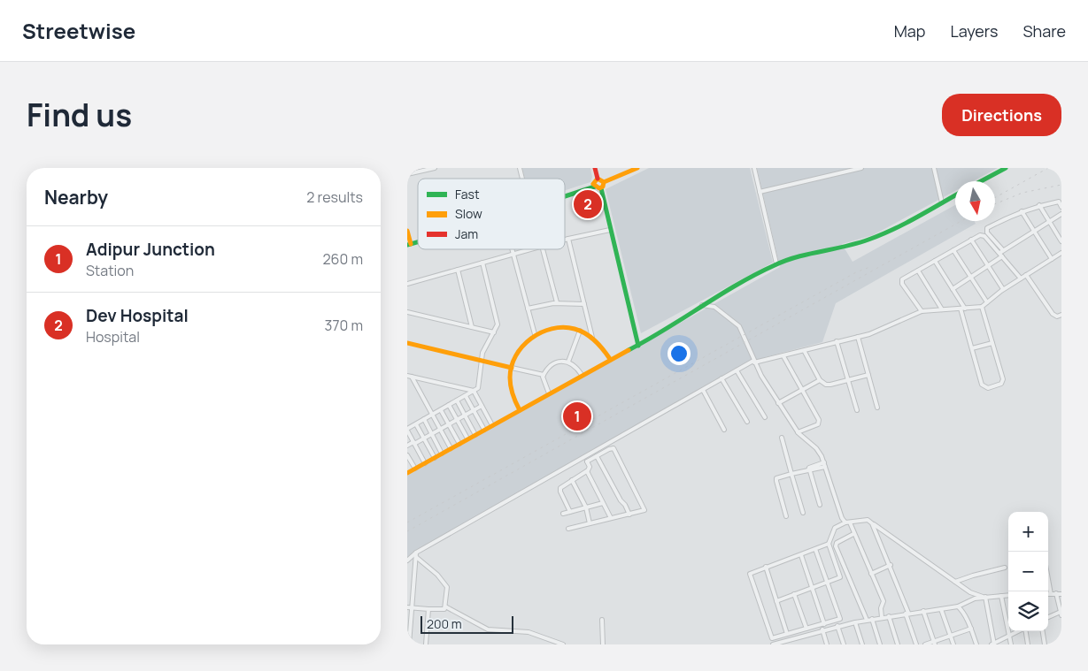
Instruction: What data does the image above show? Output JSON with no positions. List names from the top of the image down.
{
  "legend": ["Fast", "Slow", "Jam"],
  "scale_bar": "200 m",
  "north": "bottom",
  "page": {
    "header": "Streetwise",
    "nav": ["Map", "Layers", "Share"],
    "title": "Find us",
    "buttons": "Directions",
    "heading": ["Nearby", "2 results"],
    "pins": ["2", "1"],
    "list": [
      {
        "mark": "1",
        "name": "Adipur Junction",
        "note": "Station",
        "value": "260 m"
      },
      {
        "mark": "2",
        "name": "Dev Hospital",
        "note": "Hospital",
        "value": "370 m"
      }
    ],
    "map_buttons": ["+", "−"],
    "scale": "200 m"
  }
}
